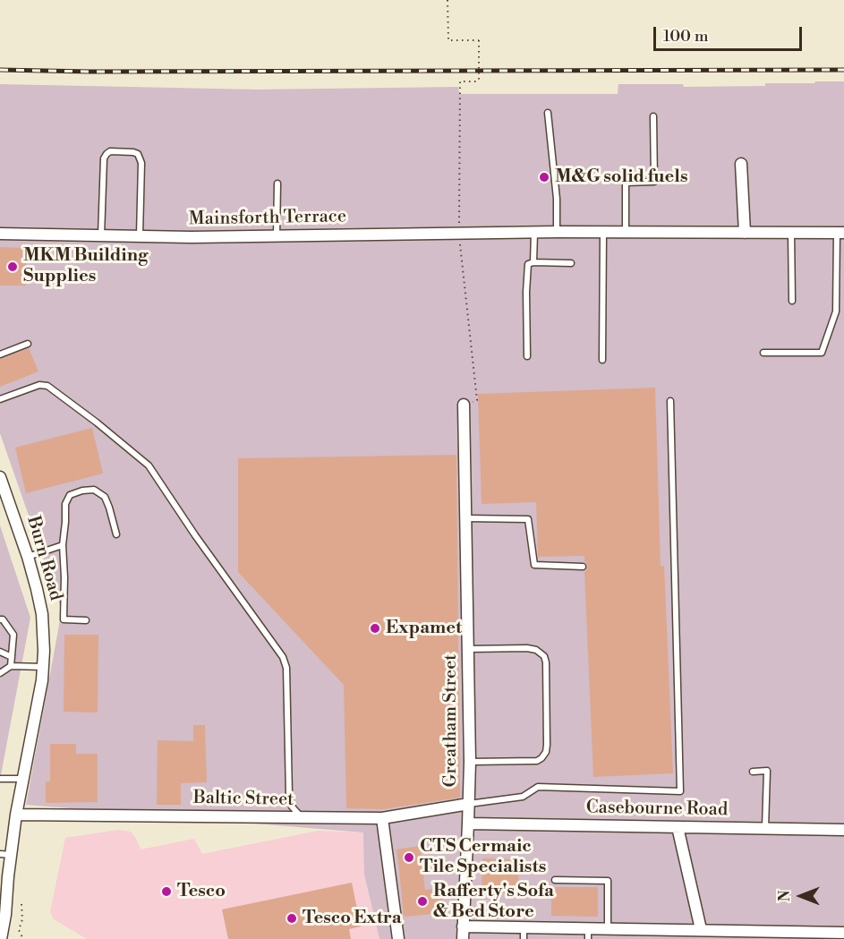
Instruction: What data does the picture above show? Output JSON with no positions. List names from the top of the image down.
{
  "streets": {
    "street": [
      "Mainsforth Terrace",
      "Burn Road",
      "Greatham Street",
      "Baltic Street",
      "Casebourne Road"
    ]
  },
  "crossings": [
    ["Burn Road", "Baltic Street"],
    ["Greatham Street", "Baltic Street"],
    ["Greatham Street", "Casebourne Road"]
  ],
  "places": [
    "M&G solid fuels",
    "MKM Building Supplies",
    "Expamet",
    "CTS Cermaic Tile Specialists",
    "Tesco",
    "Rafferty's Sofa & Bed Store",
    "Tesco Extra"
  ],
  "scale_bar": "100 m",
  "north": "left"
}
